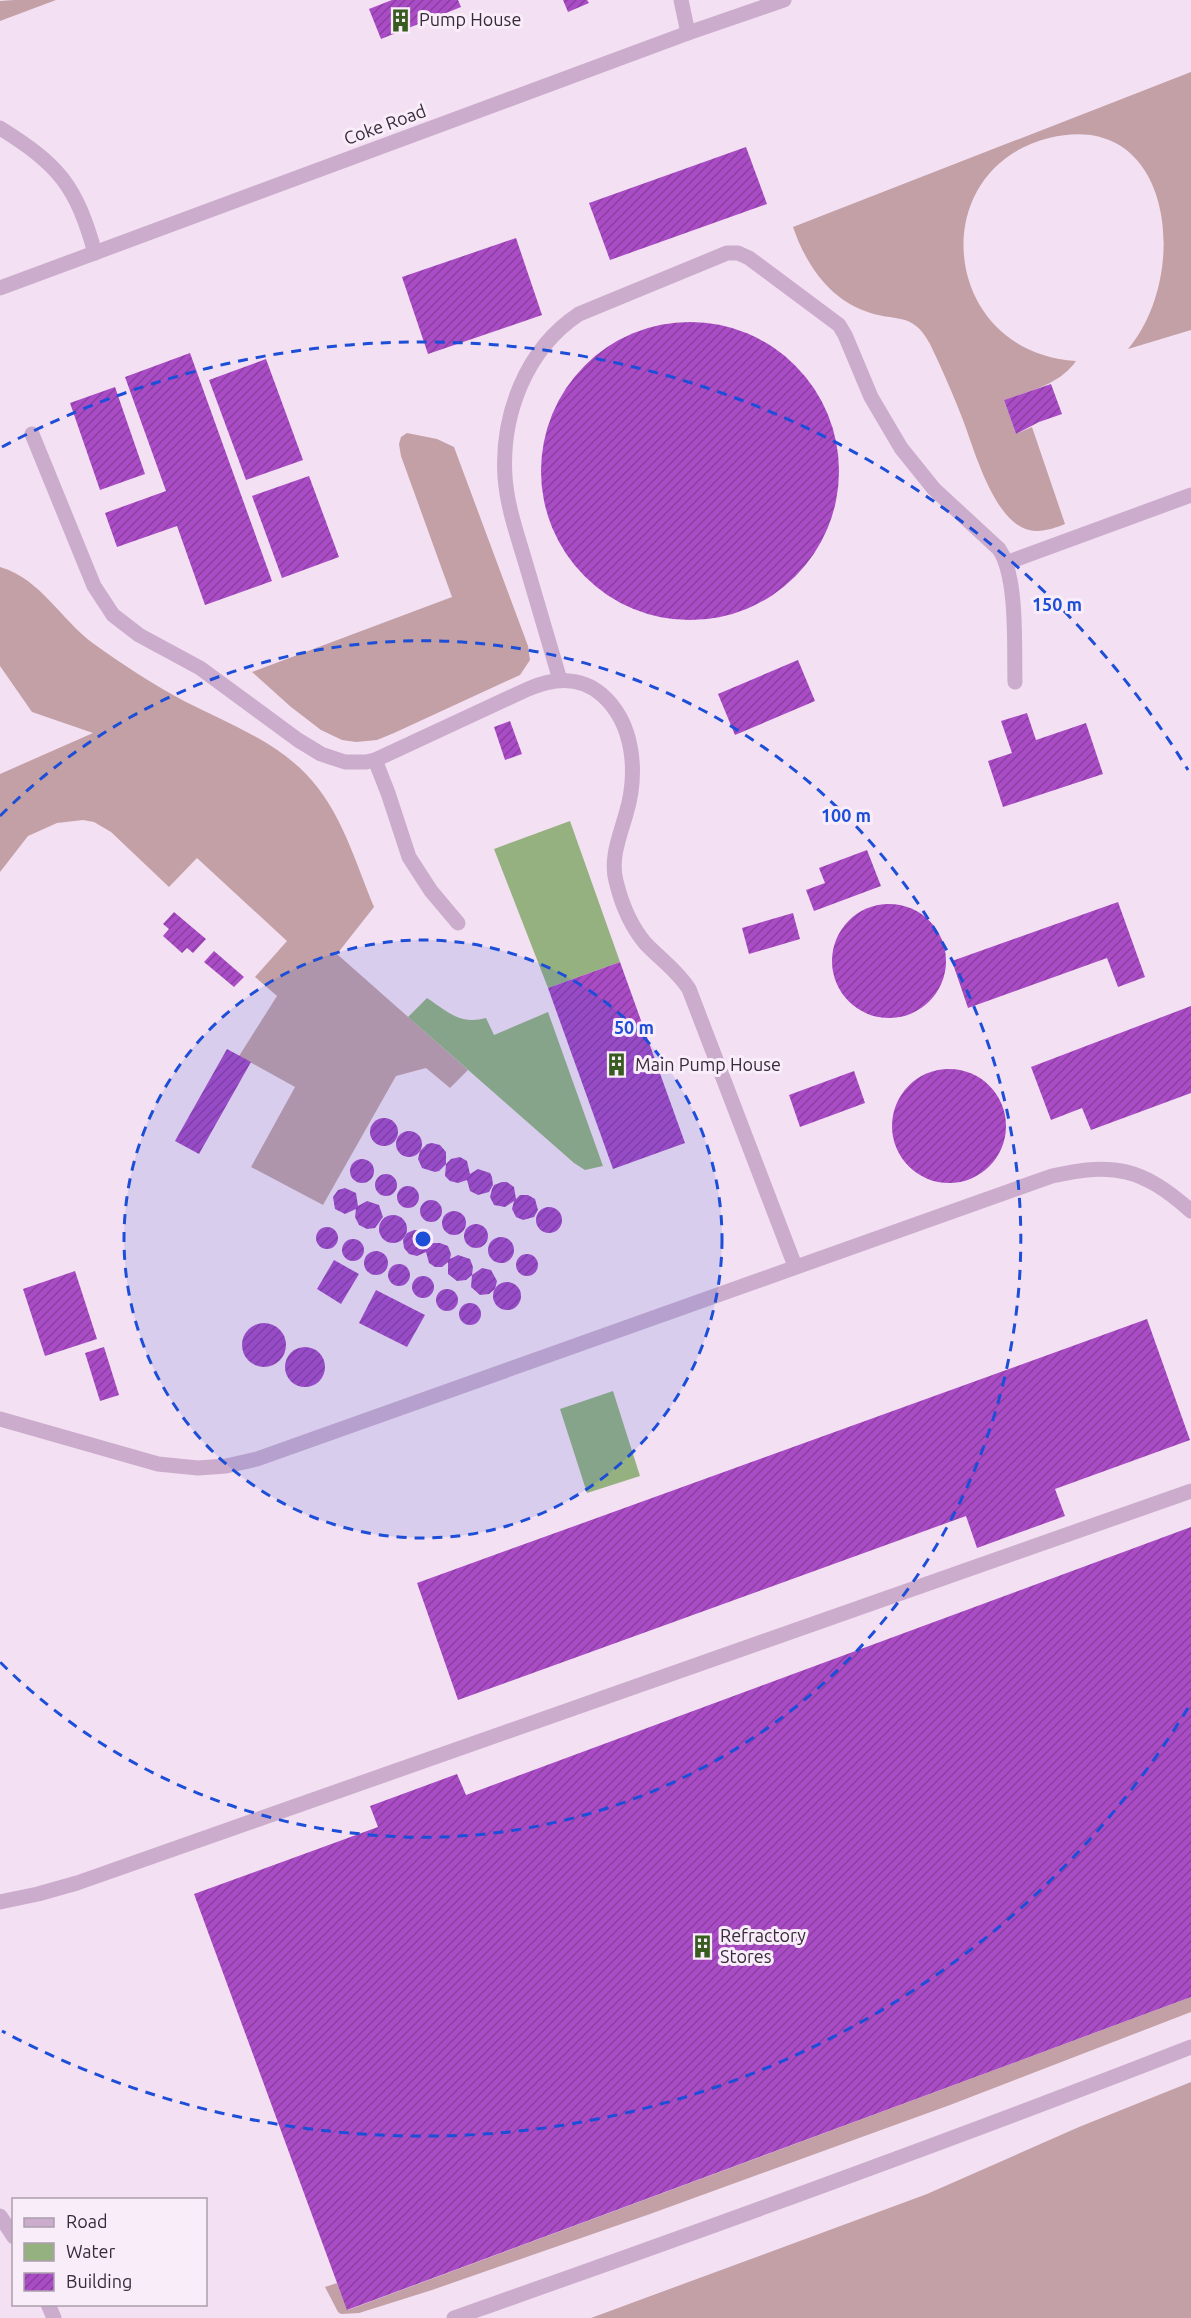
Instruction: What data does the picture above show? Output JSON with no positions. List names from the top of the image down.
{
  "streets": {
    "lane": ["Coke Road"]
  },
  "places": {
    "building": ["Pump House", "Main Pump House", "Refractory Stores"]
  },
  "legend": ["Road", "Water", "Building"],
  "rings": ["150 m", "100 m", "50 m"]
}
